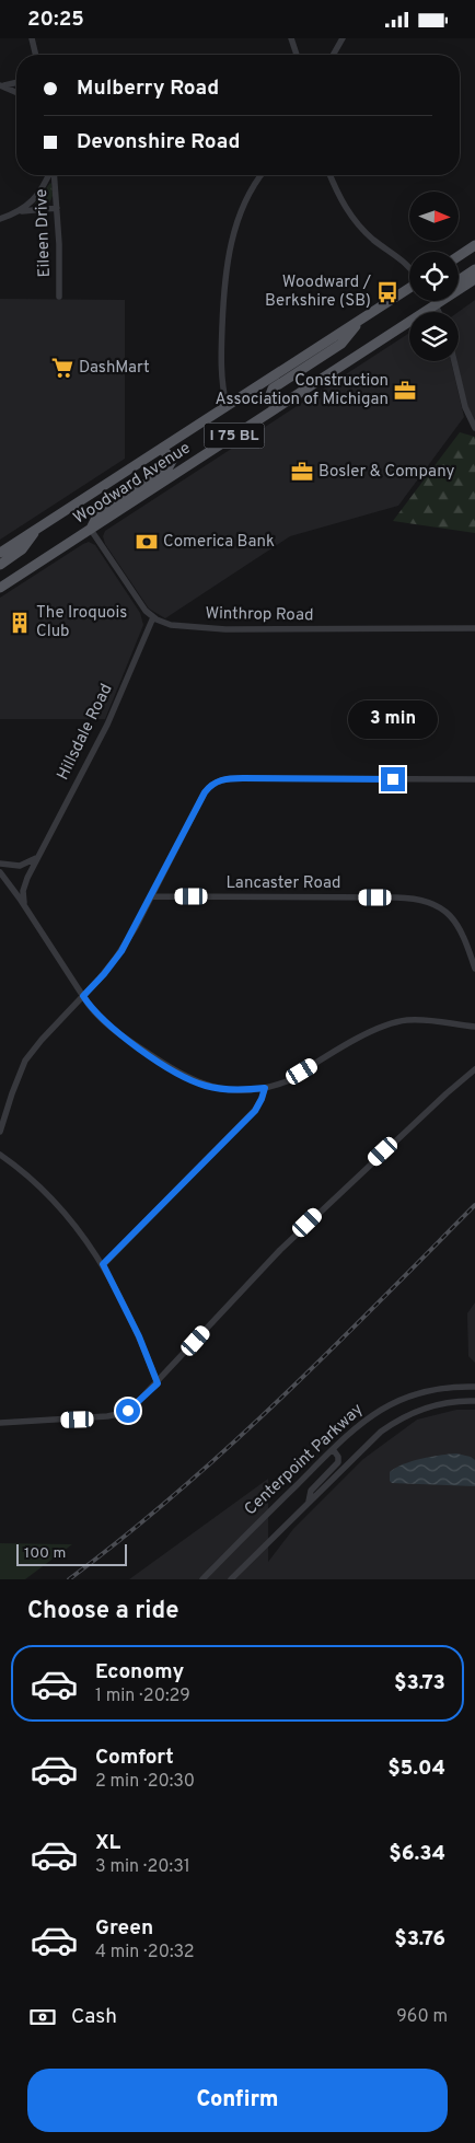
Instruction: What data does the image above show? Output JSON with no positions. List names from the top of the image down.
{
  "streets": {
    "main road": ["I 75 BL", "Woodward Avenue"],
    "street": [
      "Eileen Drive",
      "Winthrop Road",
      "Hillsdale Road",
      "Lancaster Road",
      "Centerpoint Parkway"
    ]
  },
  "crossings": [
    ["Winthrop Road", "Hillsdale Road"]
  ],
  "places": {
    "bus stop": ["Woodward / Berkshire (SB)"],
    "supermarket": ["DashMart"],
    "office": ["Construction Association of Michigan", "Bosler & Company"],
    "bank": ["Comerica Bank"],
    "building": ["The Iroquois Club"]
  },
  "scale_bar": "100 m",
  "north": "right",
  "page": {
    "status": "20:25",
    "banner": ["Mulberry Road", "Devonshire Road"],
    "bubble": "3 min",
    "scale": "100 m",
    "heading": "Choose a ride",
    "list": [
      {
        "name": "Economy",
        "note": "1 min · 20:29",
        "value": "$3.73"
      },
      {
        "name": "Comfort",
        "note": "2 min · 20:30",
        "value": "$5.04"
      },
      {
        "name": "XL",
        "note": "3 min · 20:31",
        "value": "$6.34"
      },
      {
        "name": "Green",
        "note": "4 min · 20:32",
        "value": "$3.76"
      }
    ],
    "pay": ["Cash", "960 m"],
    "buttons": "Confirm"
  }
}
